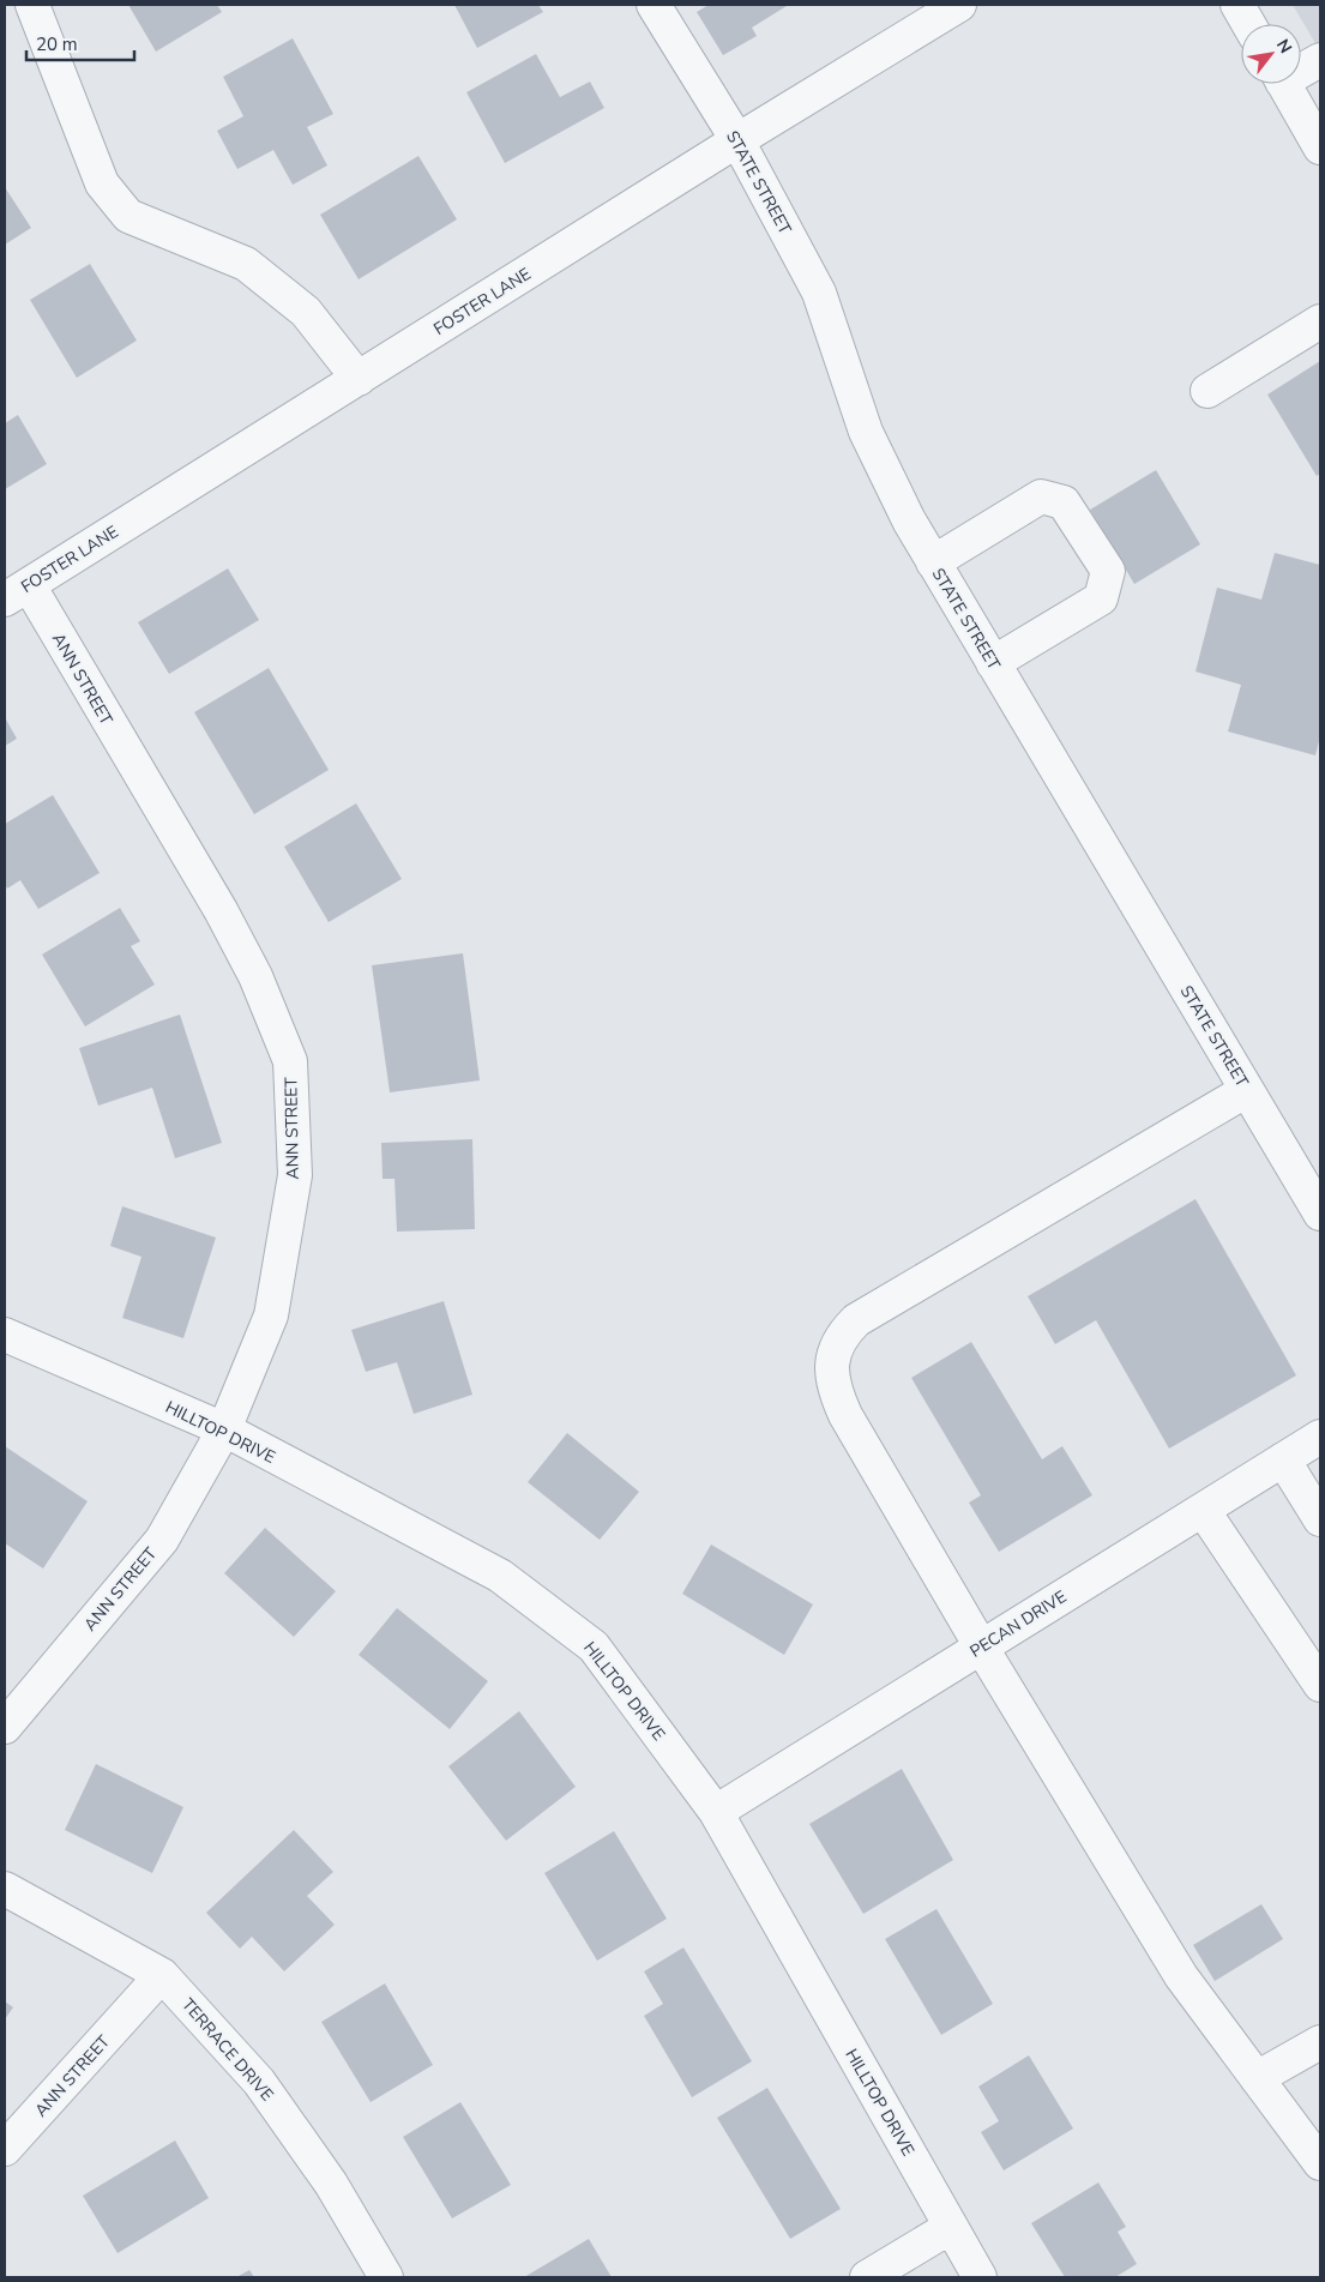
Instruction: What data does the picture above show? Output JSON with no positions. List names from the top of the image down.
{
  "streets": {
    "street": [
      "STATE STREET",
      "FOSTER LANE",
      "ANN STREET",
      "HILLTOP DRIVE",
      "PECAN DRIVE",
      "TERRACE DRIVE"
    ]
  },
  "crossings": [
    ["STATE STREET", "FOSTER LANE"],
    ["FOSTER LANE", "ANN STREET"],
    ["ANN STREET", "HILLTOP DRIVE"],
    ["ANN STREET", "TERRACE DRIVE"],
    ["HILLTOP DRIVE", "PECAN DRIVE"]
  ],
  "scale_bar": "20 m",
  "north": "top right"
}
